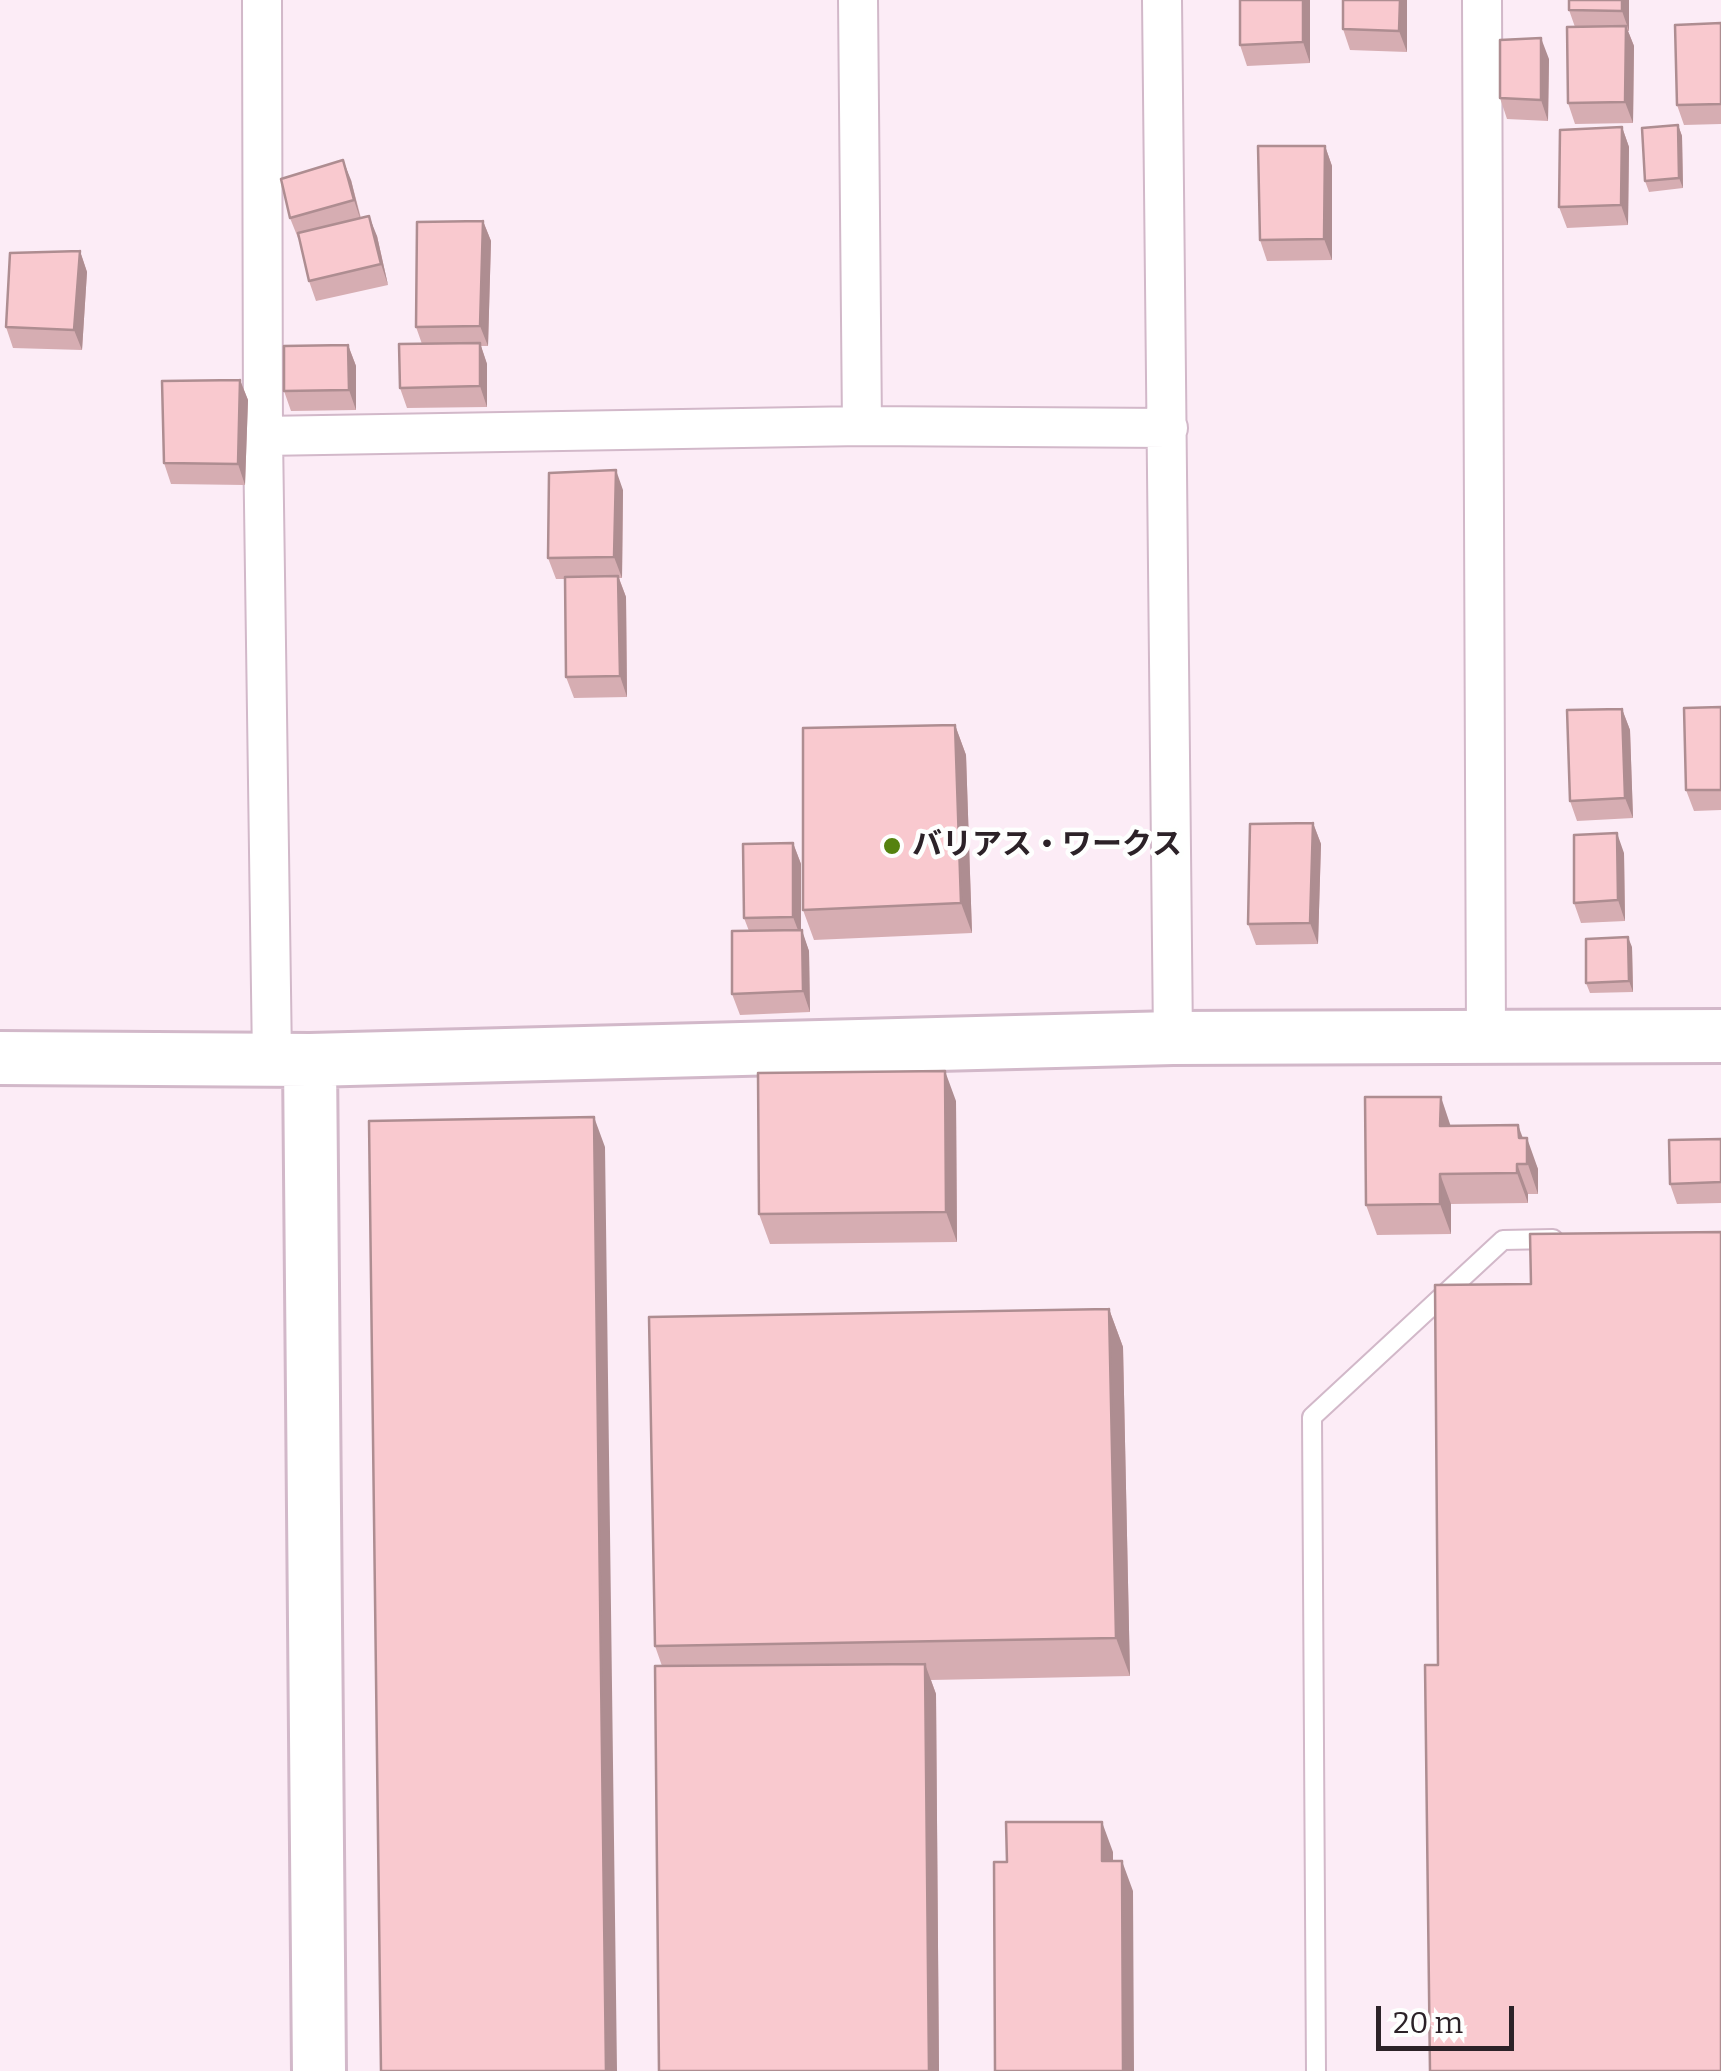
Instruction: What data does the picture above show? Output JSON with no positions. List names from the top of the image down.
{
  "places": ["バリアス・ワークス"],
  "scale_bar": "20 m"
}
